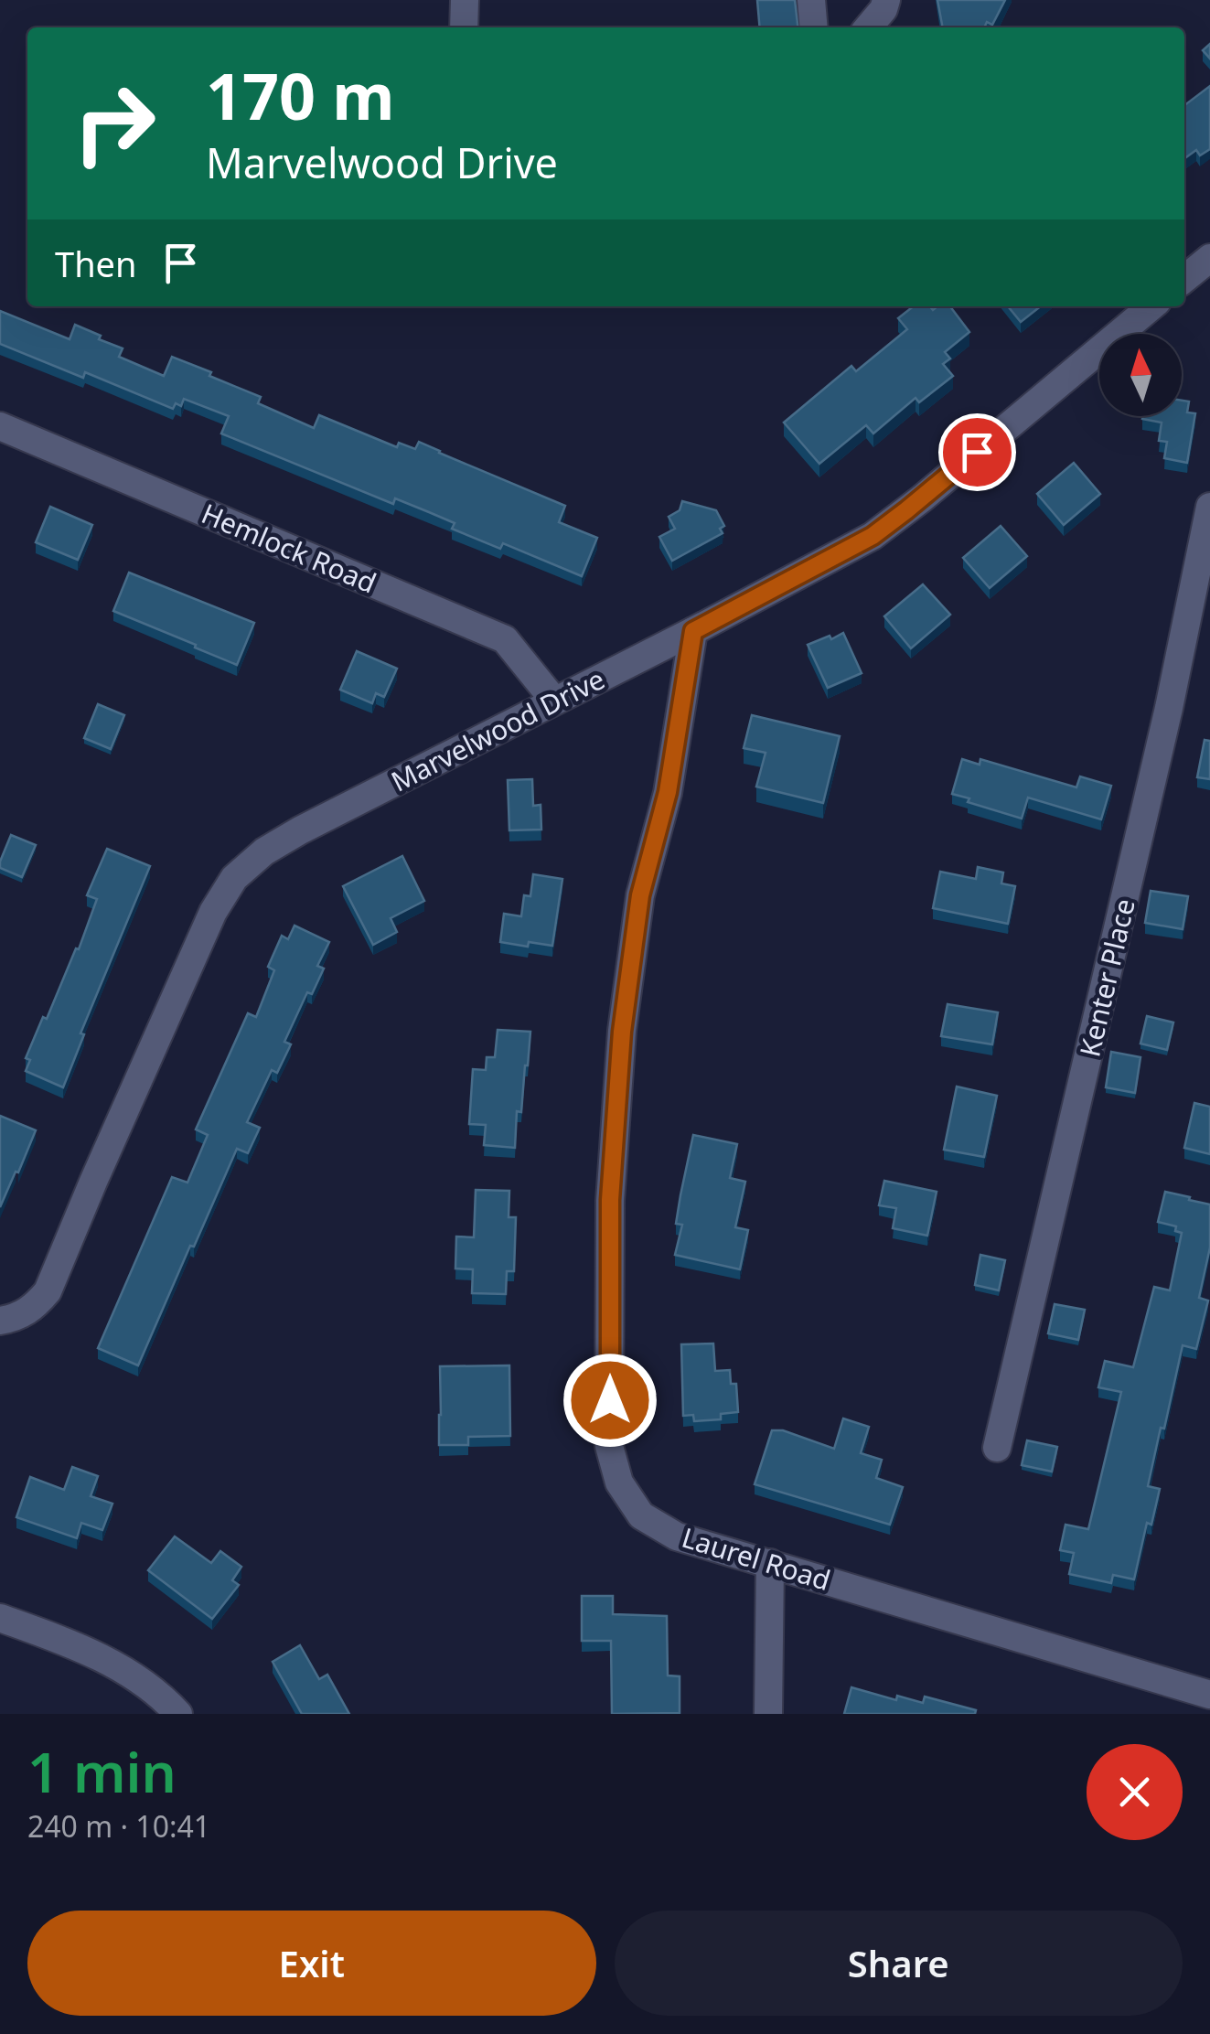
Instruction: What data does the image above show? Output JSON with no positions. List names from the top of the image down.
{
  "streets": {
    "street": [
      "Hemlock Road",
      "Marvelwood Drive",
      "Kenter Place",
      "Laurel Road"
    ]
  },
  "crossings": [
    ["Hemlock Road", "Marvelwood Drive"],
    ["Marvelwood Drive", "Laurel Road"]
  ],
  "north": "top",
  "page": {
    "turn": ["170 m", "Marvelwood Drive"],
    "then": "Then",
    "heading": ["1 min", "240 m · 10:41"],
    "buttons": ["Exit", "Share"]
  }
}
